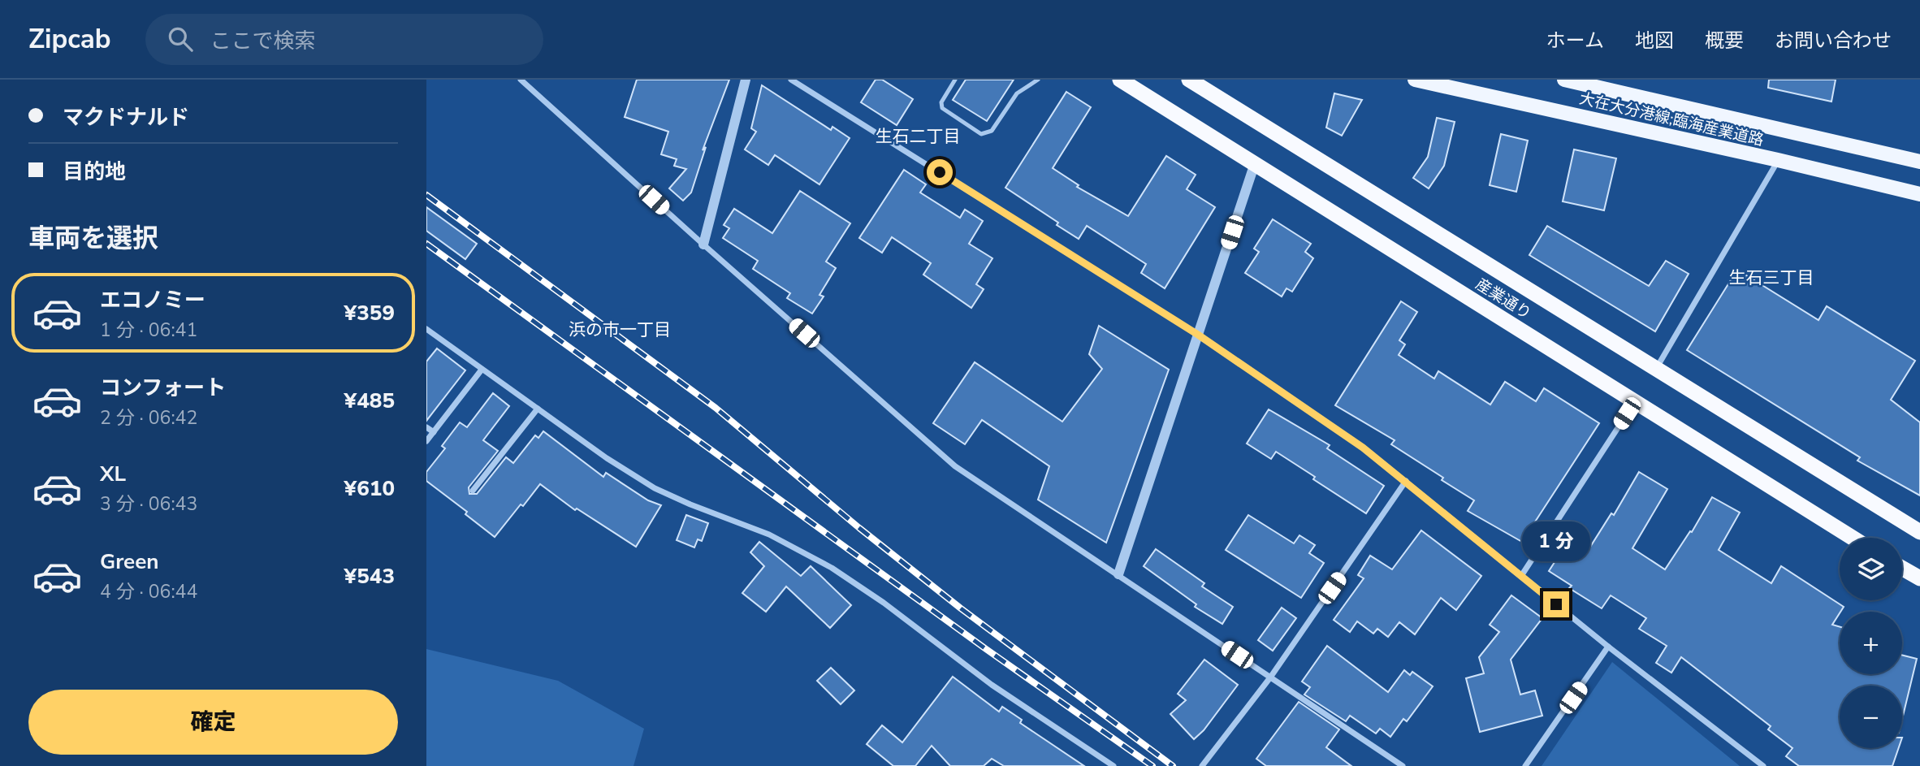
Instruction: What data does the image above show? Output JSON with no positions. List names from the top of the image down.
{
  "streets": {
    "highway": ["産業通り"],
    "main road": ["大在大分港線;臨海産業道路"]
  },
  "districts": ["生石二丁目", "生石三丁目", "浜の市一丁目"],
  "page": {
    "header": "Zipcab",
    "search": "ここで検索",
    "nav": [
      "ホーム",
      "地図",
      "概要",
      "お問い合わせ"
    ],
    "banner": ["マクドナルド", "目的地"],
    "heading": "車両を選択",
    "list": [
      {
        "name": "エコノミー",
        "note": "1 分 · 06:41",
        "value": "¥359"
      },
      {
        "name": "コンフォート",
        "note": "2 分 · 06:42",
        "value": "¥485"
      },
      {
        "name": "XL",
        "note": "3 分 · 06:43",
        "value": "¥610"
      },
      {
        "name": "Green",
        "note": "4 分 · 06:44",
        "value": "¥543"
      }
    ],
    "bubble": "1 分",
    "map_buttons": ["+", "−"],
    "buttons": "確定"
  }
}
